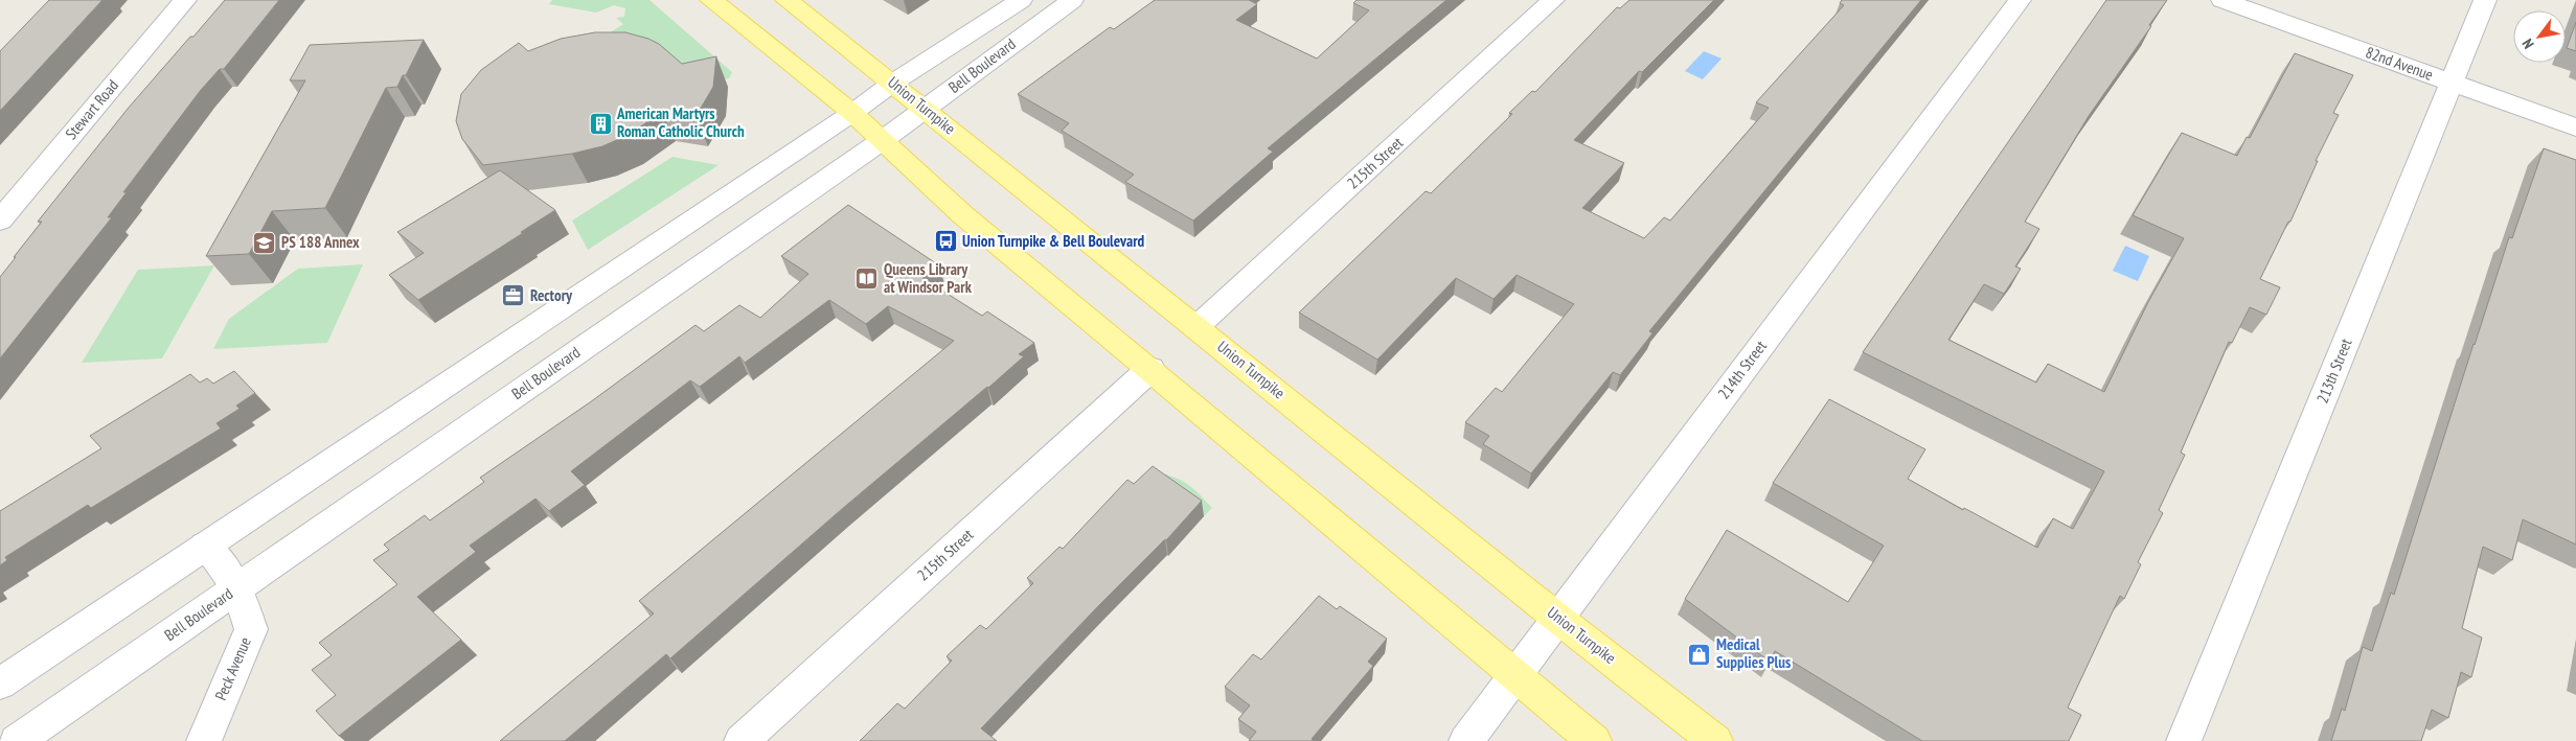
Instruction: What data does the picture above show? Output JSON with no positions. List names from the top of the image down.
{
  "streets": {
    "main road": ["Union Turnpike"],
    "street": [
      "82nd Avenue",
      "Bell Boulevard",
      "Stewart Road",
      "215th Street",
      "214th Street",
      "213th Street",
      "Peck Avenue"
    ]
  },
  "crossings": [
    ["82nd Avenue", "213th Street"],
    ["Bell Boulevard", "Union Turnpike"],
    ["Bell Boulevard", "Peck Avenue"],
    ["Union Turnpike", "215th Street"],
    ["Union Turnpike", "214th Street"]
  ],
  "places": {
    "building": ["American Martyrs Roman Catholic Church"],
    "bus stop": ["Union Turnpike & Bell Boulevard"],
    "school or university": ["PS 188 Annex"],
    "library": ["Queens Library at Windsor Park"],
    "office": ["Rectory"],
    "shop": ["Medical Supplies Plus"]
  },
  "north": "bottom left"
}
